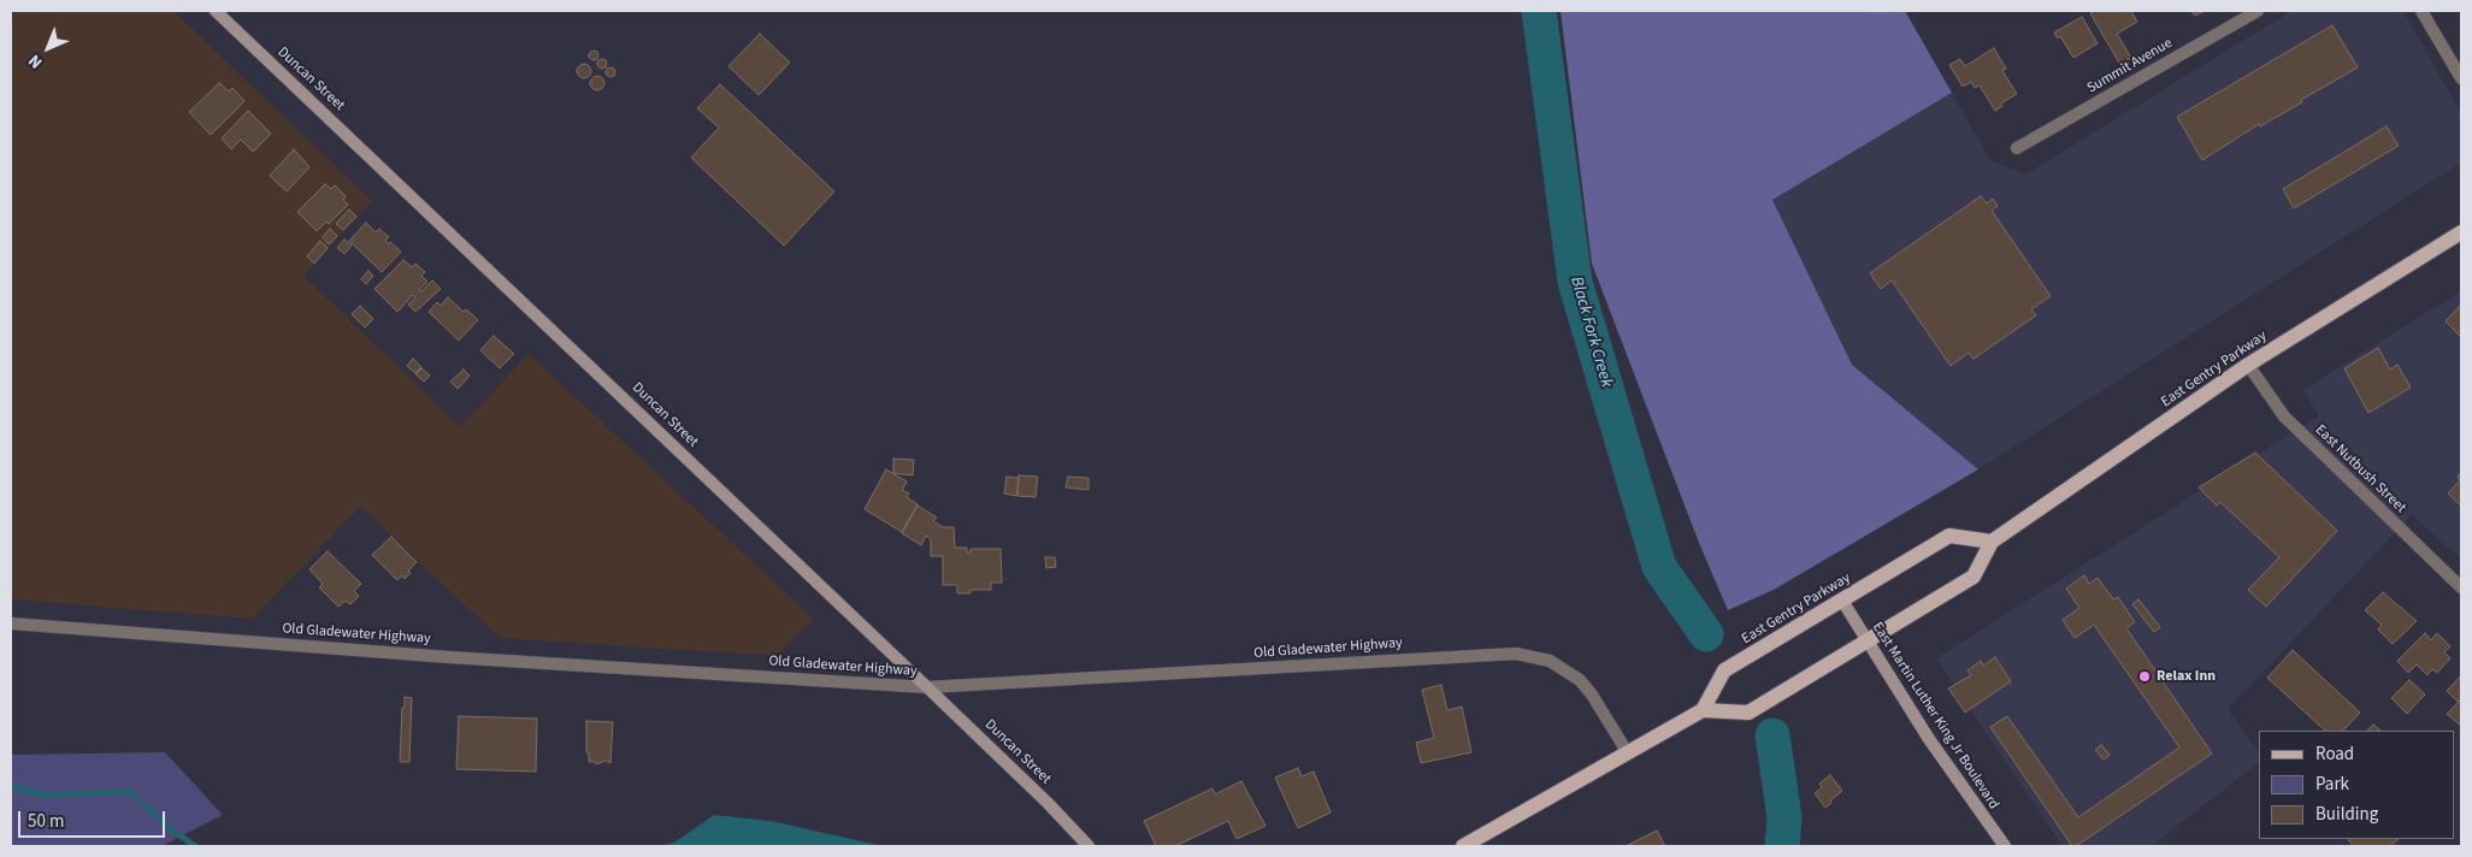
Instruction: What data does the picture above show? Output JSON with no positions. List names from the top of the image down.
{
  "streets": {
    "main road": ["East Gentry Parkway"],
    "street": [
      "Summit Avenue",
      "Duncan Street",
      "East Nutbush Street",
      "Old Gladewater Highway",
      "East Martin Luther King Jr Boulevard"
    ]
  },
  "crossings": [
    ["Duncan Street", "Old Gladewater Highway"],
    ["East Gentry Parkway", "East Nutbush Street"],
    ["East Gentry Parkway", "East Martin Luther King Jr Boulevard"]
  ],
  "water": ["Black Fork Creek"],
  "places": ["Relax Inn"],
  "legend": ["Road", "Park", "Building"],
  "scale_bar": "50 m",
  "north": "bottom left"
}
